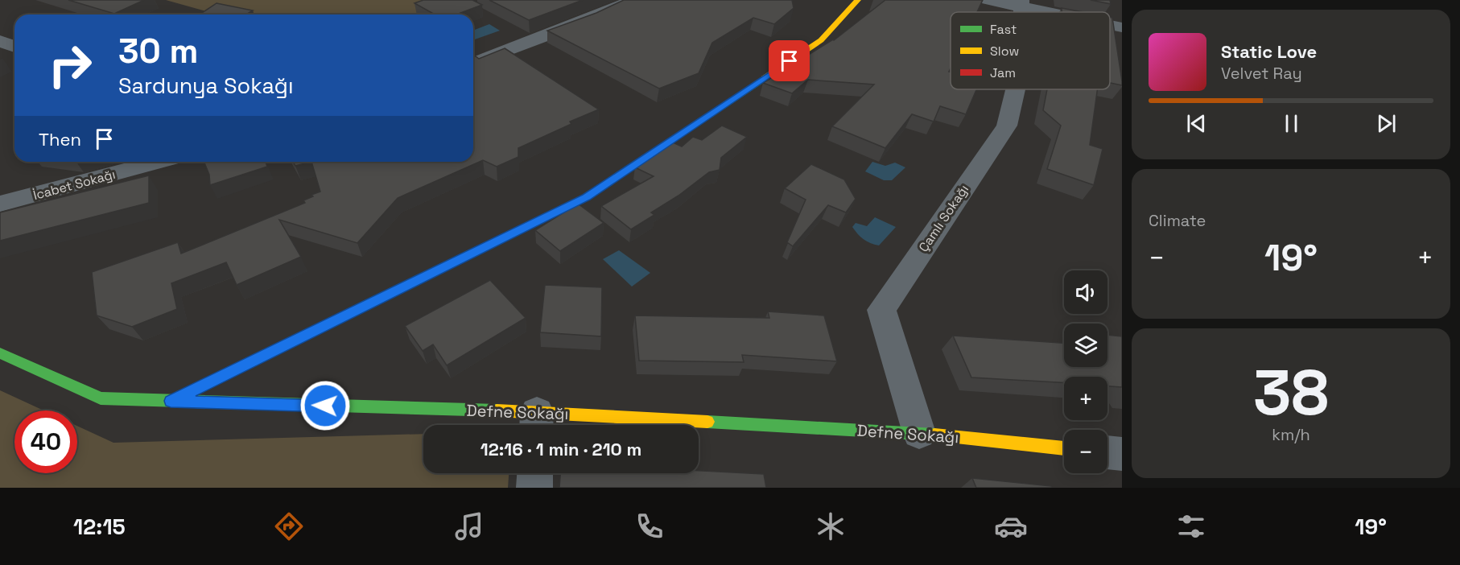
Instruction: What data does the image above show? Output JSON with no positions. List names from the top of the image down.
{
  "streets": {
    "street": ["İcabet Sokağı", "Çamlı Sokağı", "Defne Sokağı"]
  },
  "crossings": [
    ["Çamlı Sokağı", "Defne Sokağı"]
  ],
  "legend": ["Fast", "Slow", "Jam"],
  "page": {
    "turn": ["30 m", "Sardunya Sokağı"],
    "song": ["Static Love", "Velvet Ray"],
    "then": "Then",
    "tile": [
      "Climate",
      ["38", "km/h"]
    ],
    "heat": ["−", "19°", "+"],
    "map_buttons": ["+", "−"],
    "limit": "40",
    "trip": "12:16 · 1 min · 210 m",
    "tabs": ["12:15", "19°"]
  }
}
